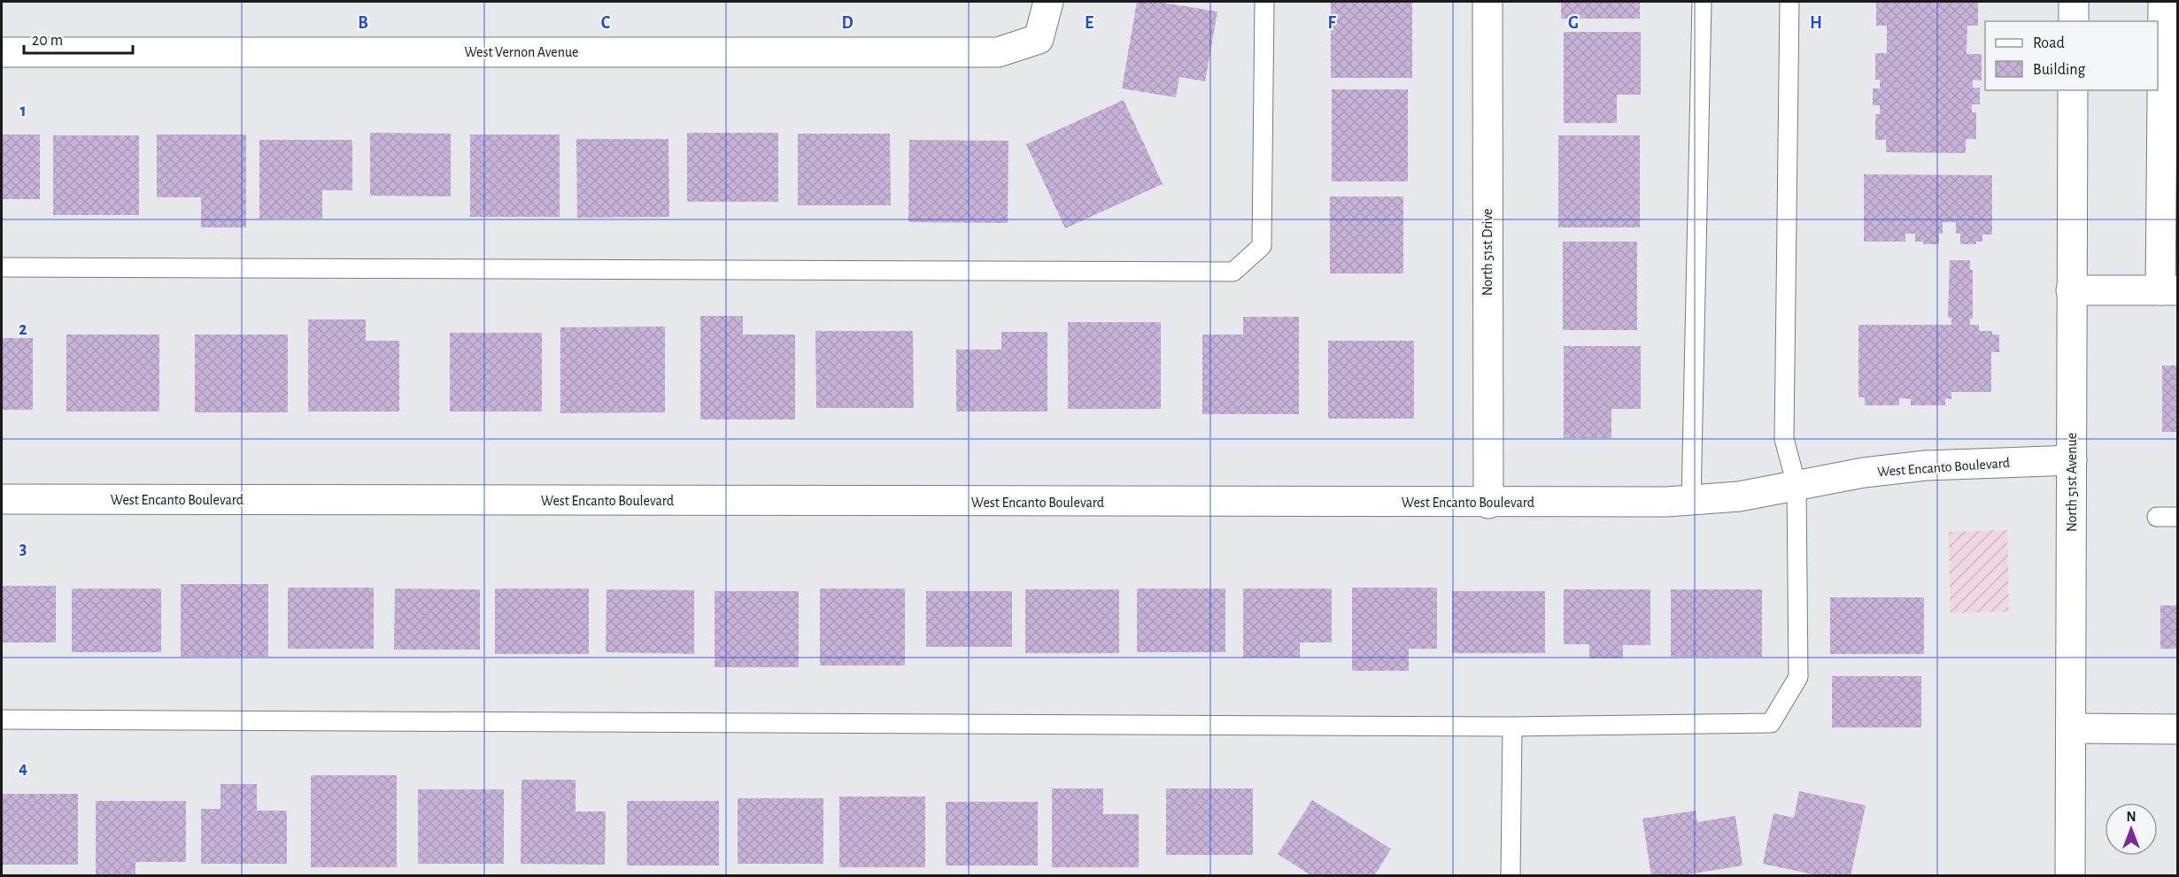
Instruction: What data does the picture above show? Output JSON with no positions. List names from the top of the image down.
{
  "streets": {
    "street": [
      "West Vernon Avenue",
      "North 51st Drive",
      "West Encanto Boulevard",
      "North 51st Avenue"
    ]
  },
  "crossings": [
    ["North 51st Drive", "West Encanto Boulevard"],
    ["West Encanto Boulevard", "North 51st Avenue"]
  ],
  "legend": ["Road", "Building"],
  "scale_bar": "20 m",
  "north": "top",
  "grid": {
    "columns": [
      "B",
      "C",
      "D",
      "E",
      "F",
      "G",
      "H"
    ],
    "rows": [
      "1",
      "2",
      "3",
      "4"
    ]
  }
}
